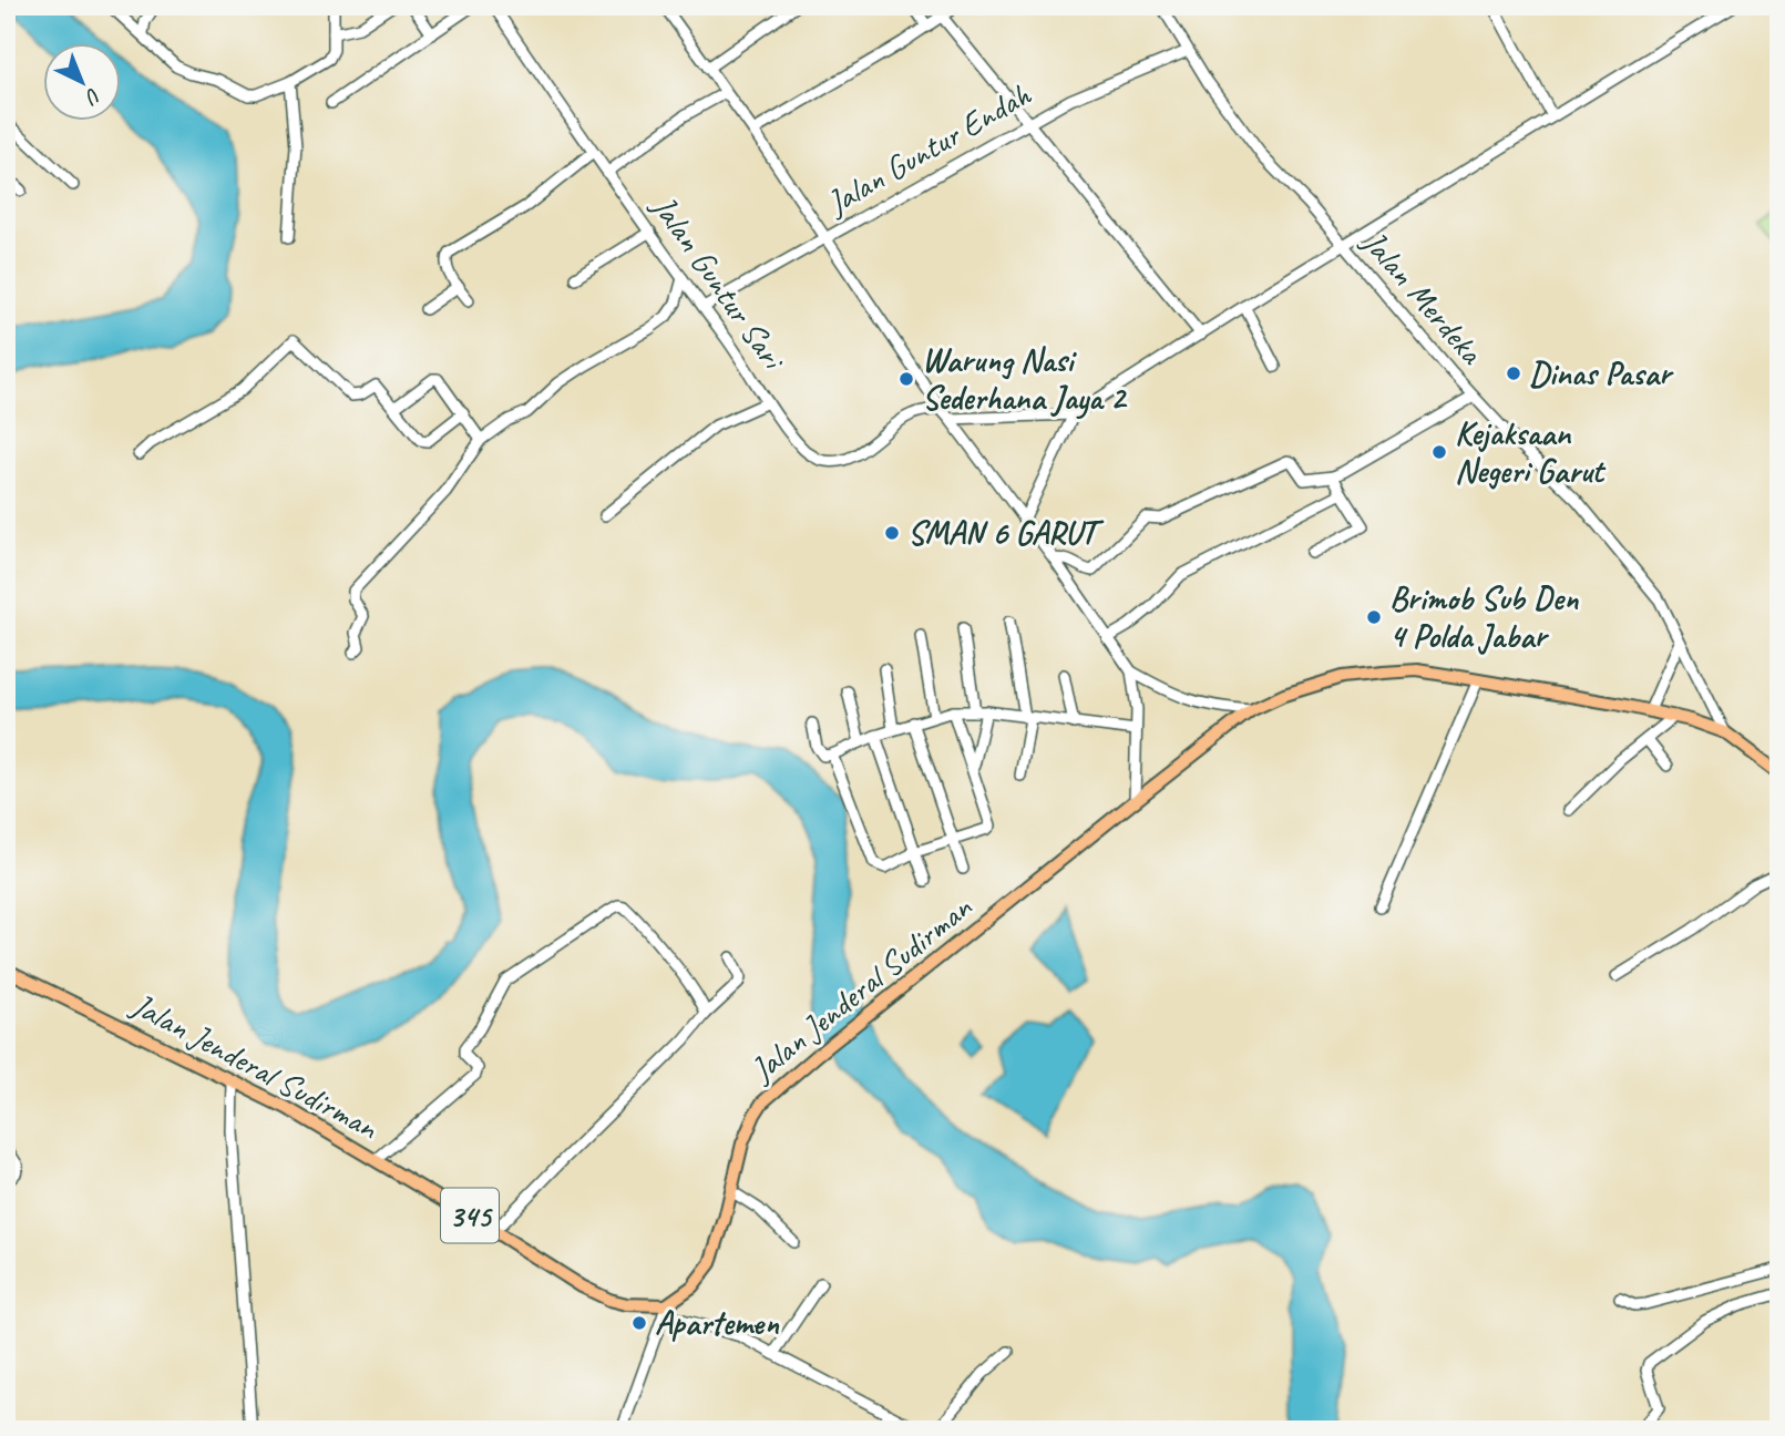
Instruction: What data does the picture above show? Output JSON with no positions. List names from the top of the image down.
{
  "streets": {
    "main road": ["Jalan Jenderal Sudirman", "345"],
    "street": ["Jalan Guntur Endah", "Jalan Guntur Sari", "Jalan Merdeka"]
  },
  "crossings": [
    ["Jalan Guntur Endah", "Jalan Guntur Sari"],
    ["Jalan Guntur Endah", "Jalan Merdeka"],
    ["Jalan Merdeka", "Jalan Jenderal Sudirman"]
  ],
  "places": [
    "Dinas Pasar",
    "Warung Nasi Sederhana Jaya 2",
    "Kejaksaan Negeri Garut",
    "SMAN 6 GARUT",
    "Brimob Sub Den 4 Polda Jabar",
    "Apartemen"
  ],
  "north": "bottom right"
}
